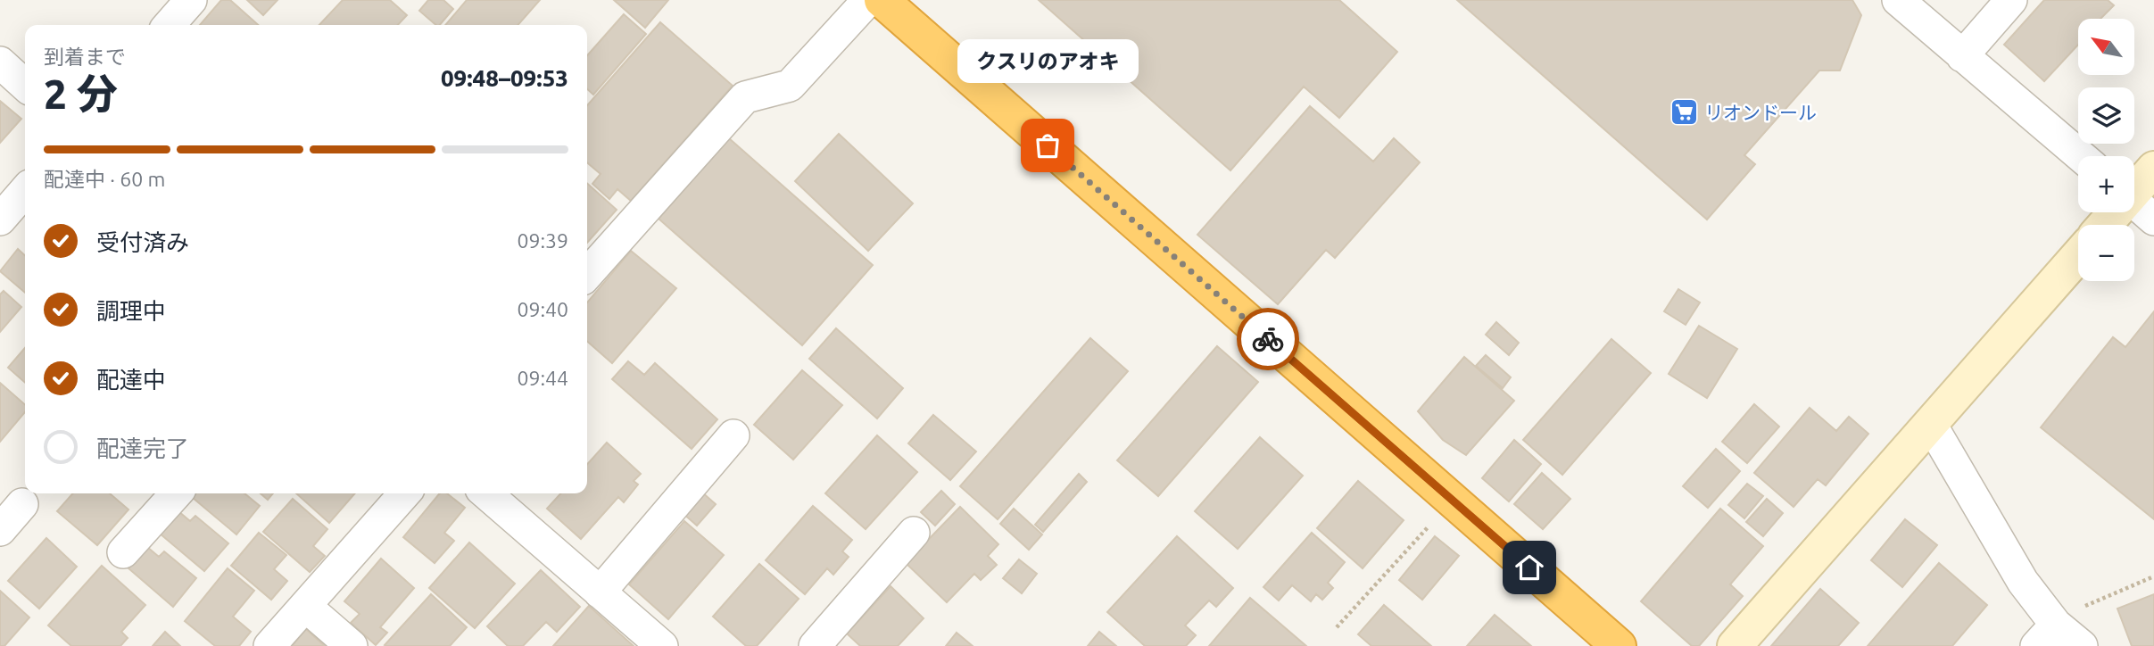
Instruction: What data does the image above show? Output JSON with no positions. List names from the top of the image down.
{
  "places": {
    "supermarket": ["リオンドール"],
    "other": ["クスリのアオキ"]
  },
  "north": "top left",
  "page": {
    "map_buttons": ["+", "−"],
    "heading": ["2 分", "到着まで", "09:48–09:53"],
    "bubble": "クスリのアオキ",
    "bar": "配達中 · 60 m",
    "list": [
      ["受付済み", "09:39"],
      ["調理中", "09:40"],
      ["配達中", "09:44"],
      "配達完了"
    ]
  }
}
